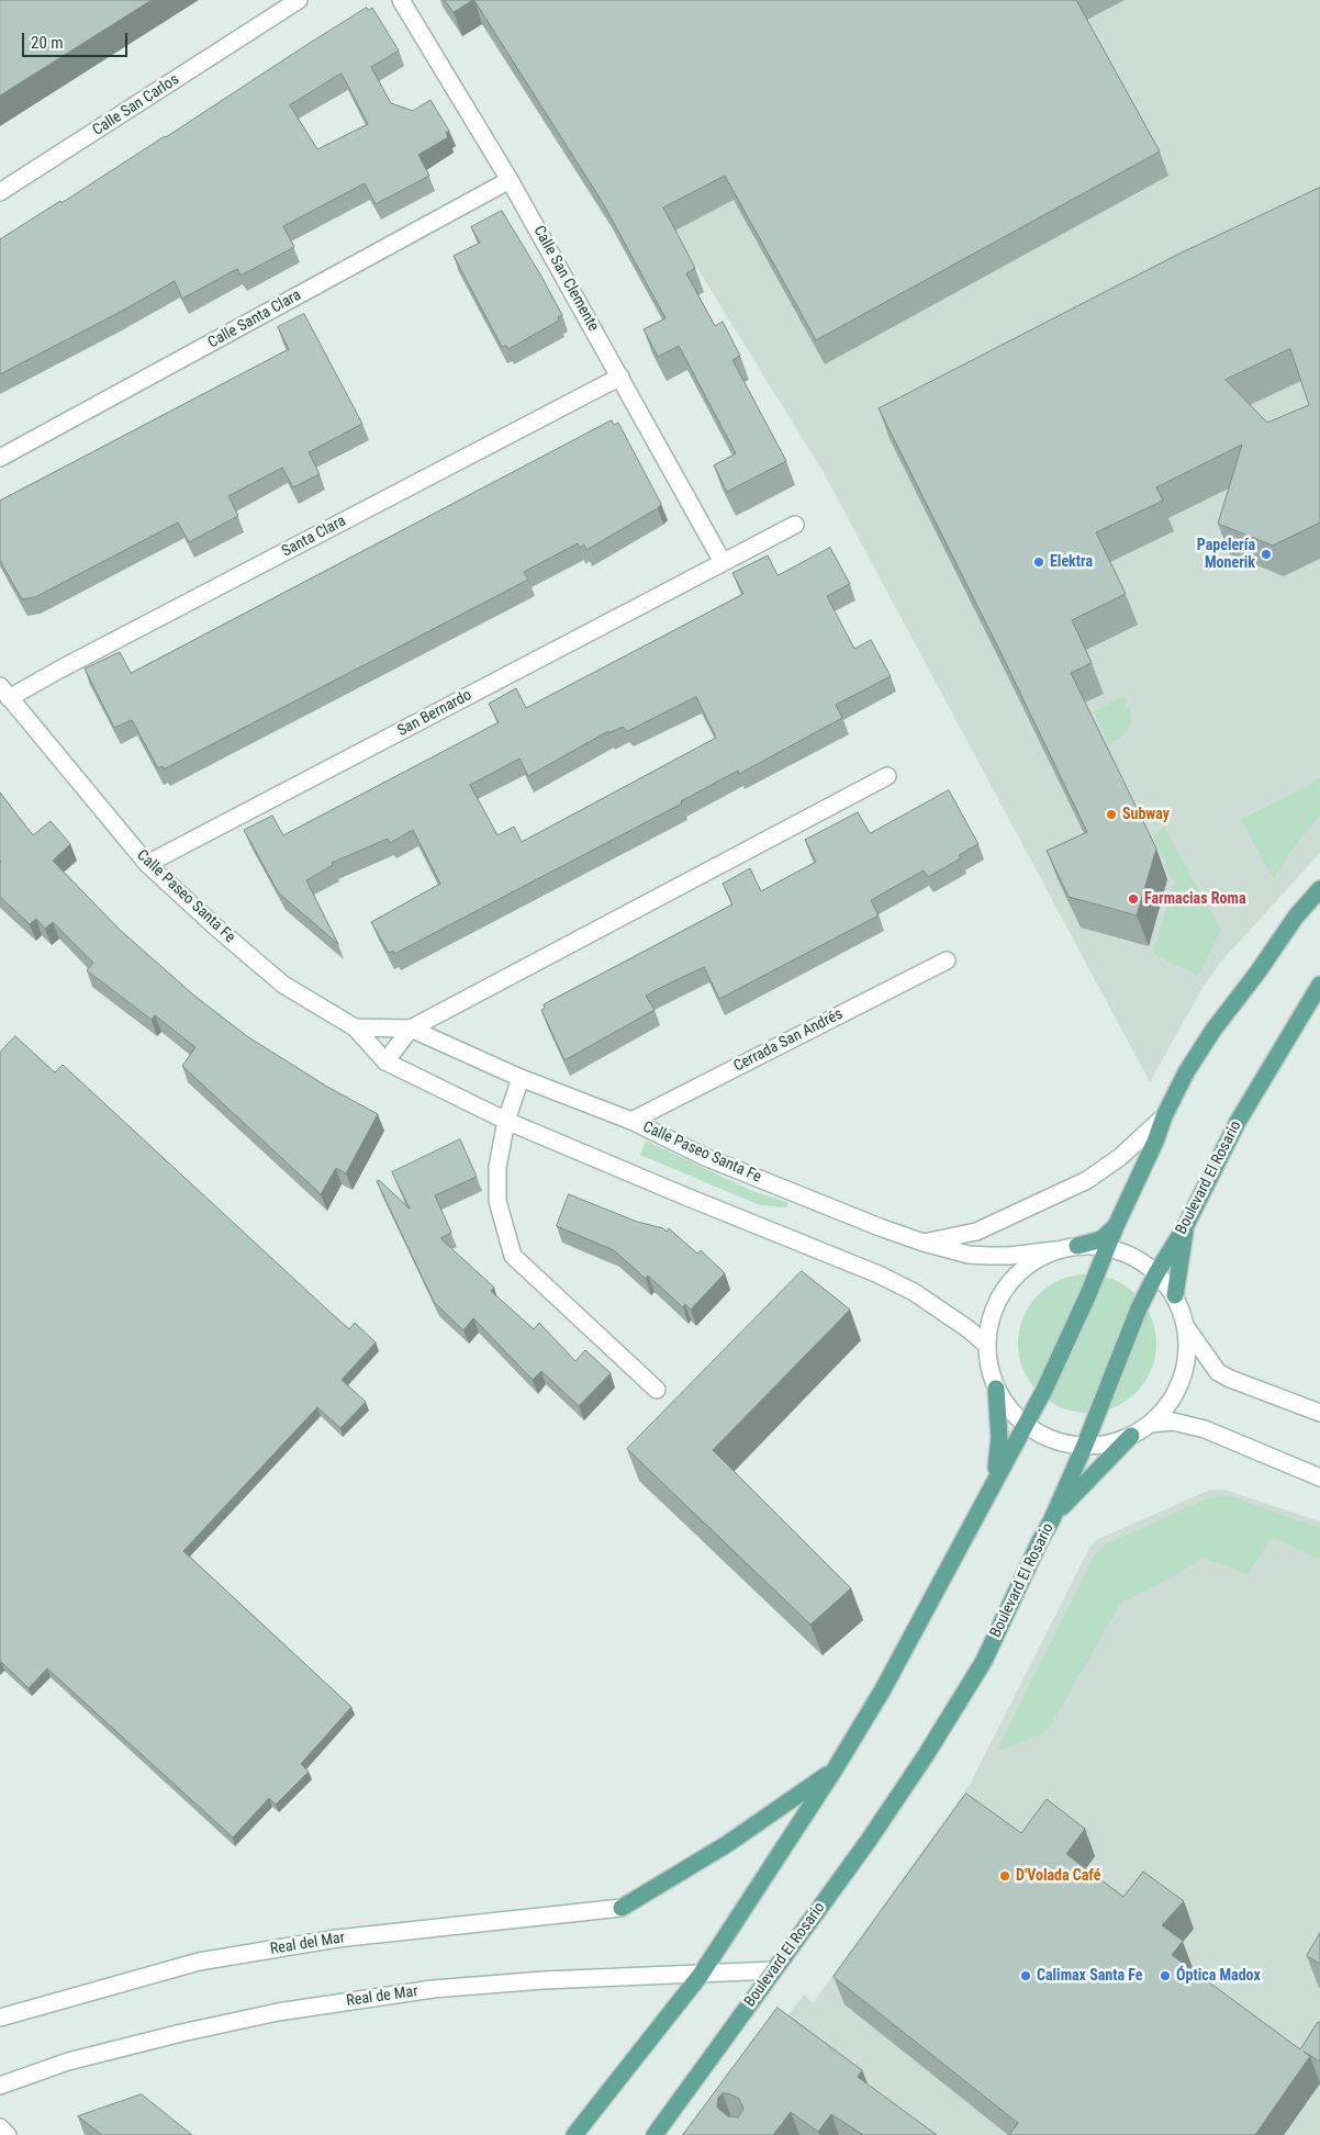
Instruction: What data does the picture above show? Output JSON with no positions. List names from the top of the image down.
{
  "streets": {
    "main road": ["Boulevard El Rosario"],
    "street": [
      "Calle San Carlos",
      "Calle San Clemente",
      "Calle Santa Clara",
      "Santa Clara",
      "San Bernardo",
      "Calle Paseo Santa Fe",
      "Cerrada San Andrés",
      "Real del Mar",
      "Real de Mar"
    ]
  },
  "crossings": [
    ["Calle San Clemente", "Calle Santa Clara"],
    ["Calle San Clemente", "Santa Clara"],
    ["Calle San Clemente", "San Bernardo"],
    ["Santa Clara", "Calle Paseo Santa Fe"],
    ["San Bernardo", "Calle Paseo Santa Fe"],
    ["Calle Paseo Santa Fe", "Cerrada San Andrés"],
    ["Boulevard El Rosario", "Real de Mar"]
  ],
  "places": [
    "Papelería Monerik",
    "Elektra",
    "Subway",
    "Farmacias Roma",
    "D'Volada Café",
    "Calimax Santa Fe",
    "Óptica Madox"
  ],
  "scale_bar": "20 m"
}
